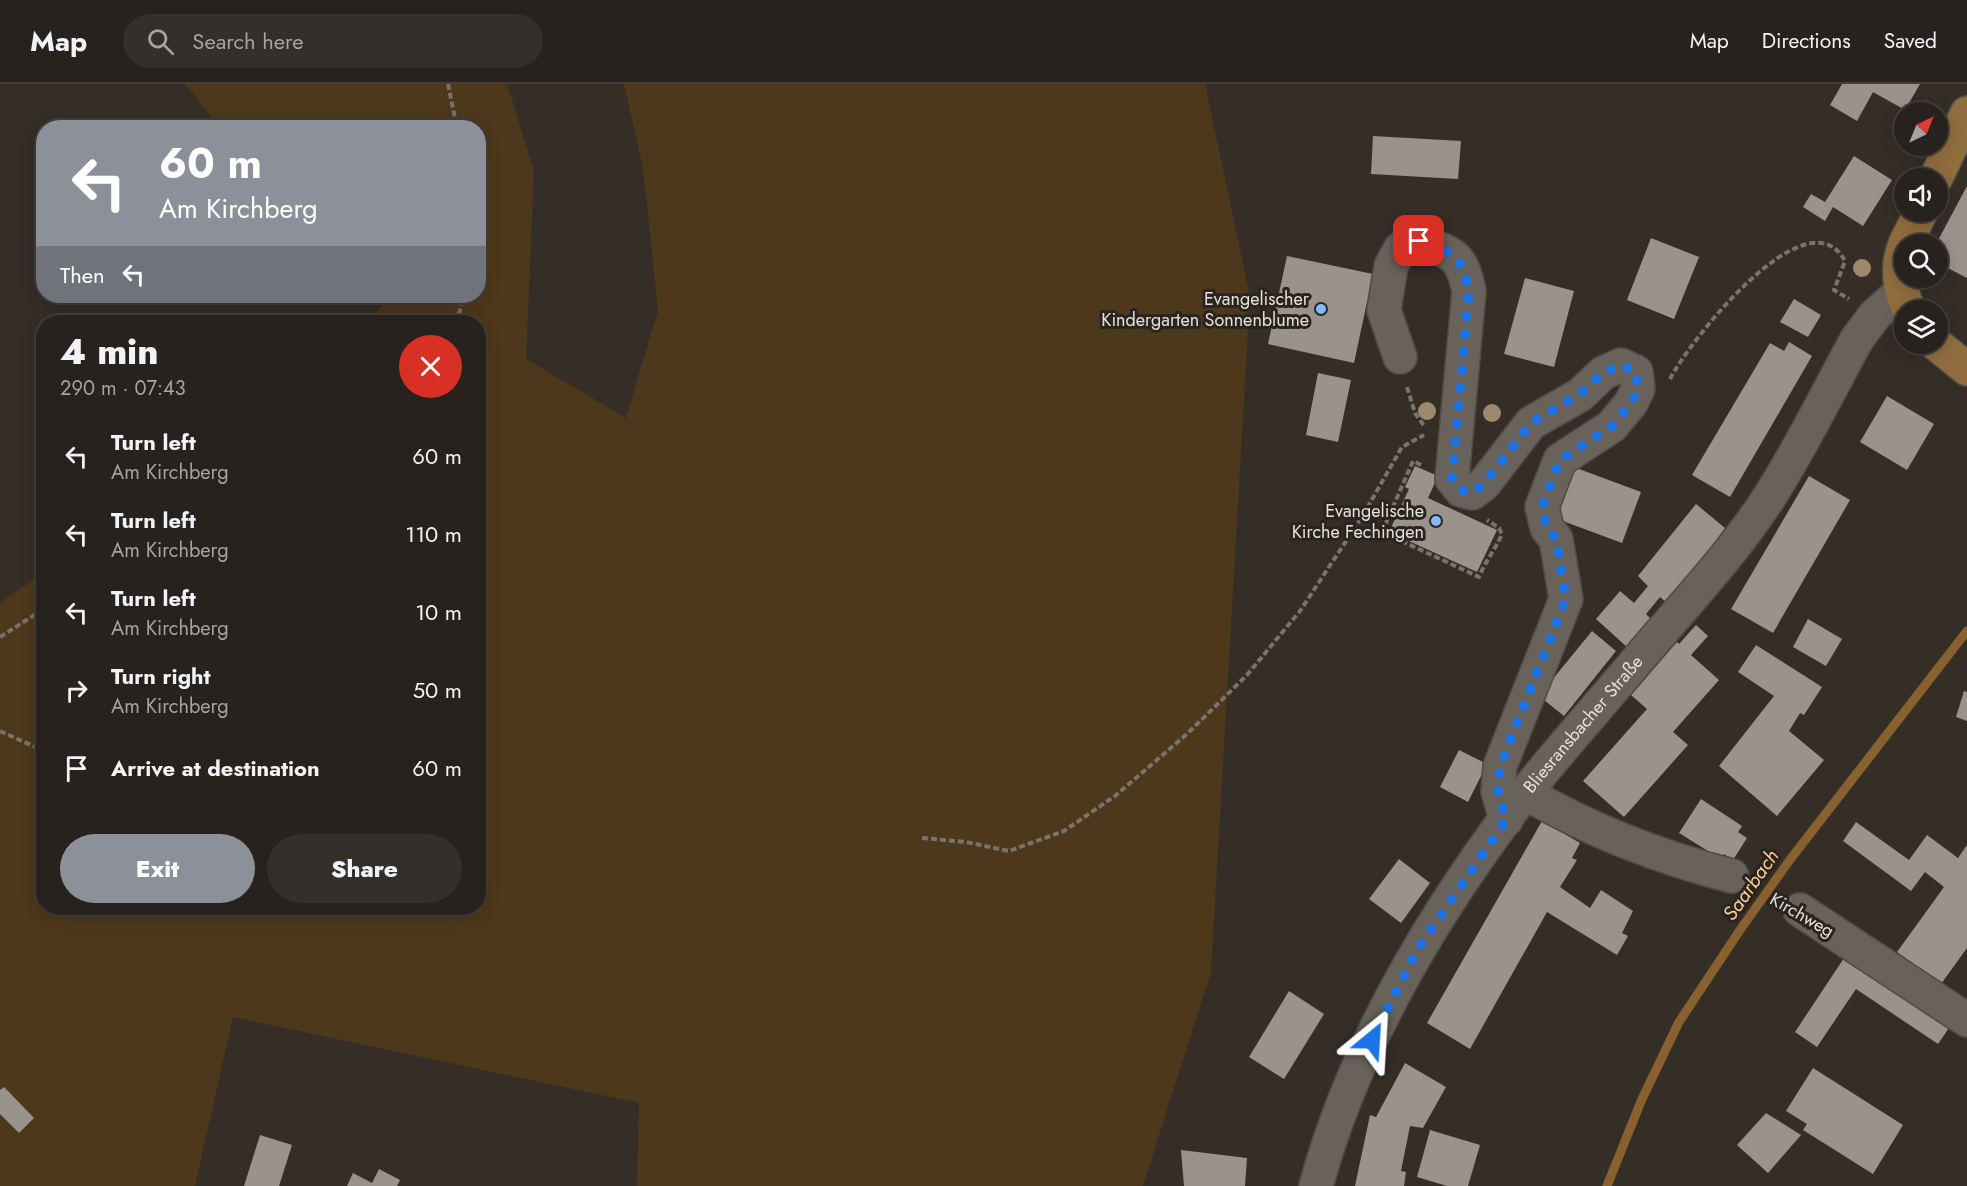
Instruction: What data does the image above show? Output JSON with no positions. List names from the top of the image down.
{
  "streets": {
    "street": ["Bliesransbacher Straße", "Kirchweg"]
  },
  "water": ["Saarbach"],
  "places": ["Evangelischer Kindergarten Sonnenblume", "Evangelische Kirche Fechingen"],
  "north": "top right",
  "page": {
    "header": "Map",
    "search": "Search here",
    "nav": ["Map", "Directions", "Saved"],
    "turn": ["60 m", "Am Kirchberg"],
    "then": "Then",
    "heading": ["4 min", "290 m · 07:43"],
    "list": [
      {
        "name": "Turn left",
        "note": "Am Kirchberg",
        "value": "60 m"
      },
      {
        "name": "Turn left",
        "note": "Am Kirchberg",
        "value": "110 m"
      },
      {
        "name": "Turn left",
        "note": "Am Kirchberg",
        "value": "10 m"
      },
      {
        "name": "Turn right",
        "note": "Am Kirchberg",
        "value": "50 m"
      },
      {
        "name": "Arrive at destination",
        "value": "60 m"
      }
    ],
    "buttons": ["Exit", "Share"]
  }
}
